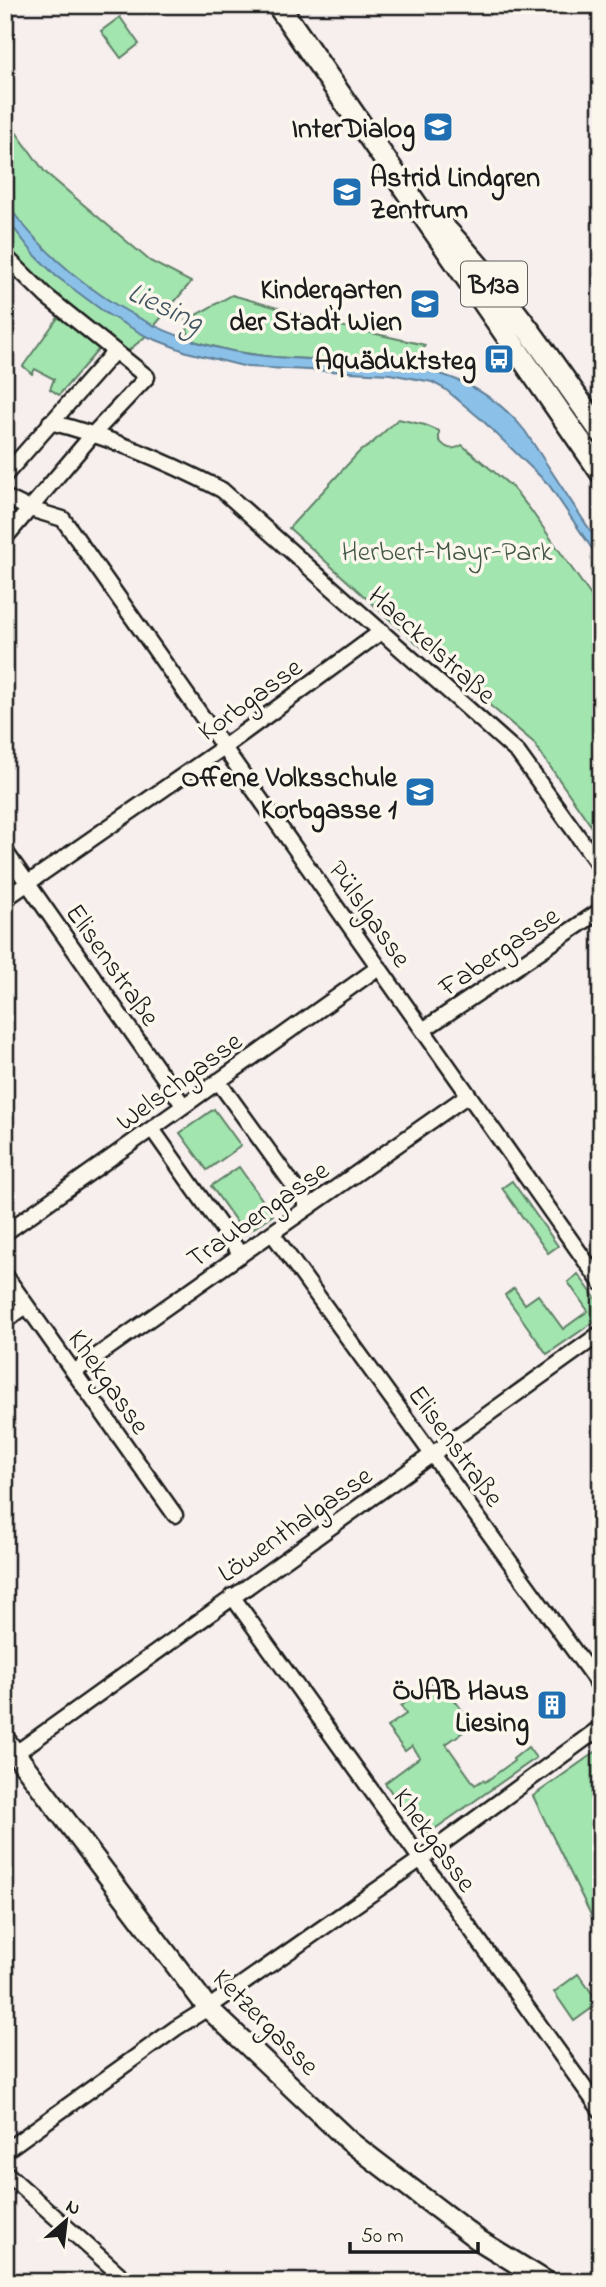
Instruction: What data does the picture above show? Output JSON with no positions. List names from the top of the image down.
{
  "streets": {
    "main road": ["B13a", "Ketzergasse"],
    "street": [
      "Haeckelstraße",
      "Korbgasse",
      "Pülslgasse",
      "Fabergasse",
      "Elisenstraße",
      "Welschgasse",
      "Traubengasse",
      "Khekgasse",
      "Löwenthalgasse"
    ]
  },
  "crossings": [
    ["Haeckelstraße", "Korbgasse"],
    ["Korbgasse", "Pülslgasse"],
    ["Korbgasse", "Elisenstraße"],
    ["Pülslgasse", "Fabergasse"],
    ["Pülslgasse", "Welschgasse"],
    ["Pülslgasse", "Traubengasse"],
    ["Elisenstraße", "Welschgasse"],
    ["Elisenstraße", "Traubengasse"],
    ["Elisenstraße", "Löwenthalgasse"],
    ["Traubengasse", "Khekgasse"],
    ["Khekgasse", "Löwenthalgasse"],
    ["Löwenthalgasse", "Ketzergasse"]
  ],
  "water": ["Liesing"],
  "parks": ["Herbert-Mayr-Park"],
  "places": {
    "school or university": [
      "InterDialog",
      "Astrid Lindgren Zentrum",
      "Kindergarten der Stadt Wien",
      "Offene Volksschule Korbgasse 1"
    ],
    "bus stop": ["Aquäduktsteg"],
    "building": ["ÖJAB Haus Liesing"]
  },
  "scale_bar": "50 m",
  "north": "top right"
}
